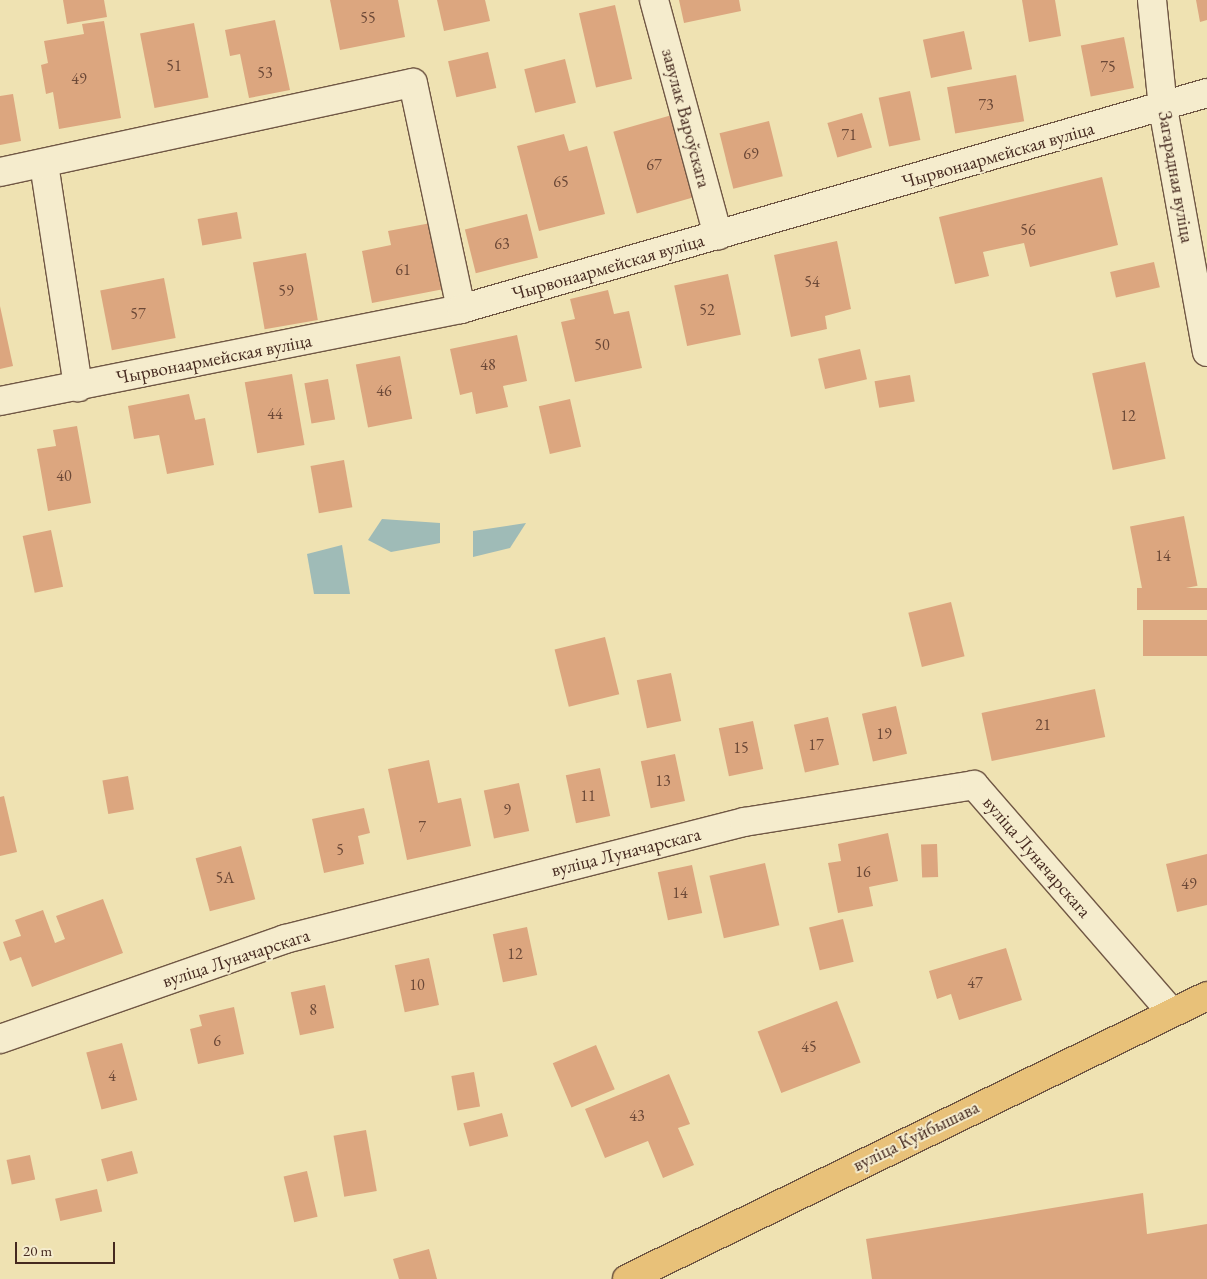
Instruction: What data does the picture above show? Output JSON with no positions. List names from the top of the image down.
{
  "streets": {
    "main road": ["вуліца Куйбышава"],
    "street": [
      "завулак Вароўскага",
      "Чырвонаармейская вуліца",
      "Загарадная вуліца",
      "вуліца Луначарскага"
    ]
  },
  "crossings": [
    ["завулак Вароўскага", "Чырвонаармейская вуліца"],
    ["Чырвонаармейская вуліца", "Загарадная вуліца"],
    ["вуліца Луначарскага", "вуліца Куйбышава"]
  ],
  "house_numbers": [
    "55",
    "51",
    "75",
    "53",
    "49",
    "73",
    "71",
    "69",
    "67",
    "65",
    "56",
    "63",
    "61",
    "54",
    "59",
    "52",
    "57",
    "50",
    "48",
    "46",
    "44",
    "12",
    "40",
    "14",
    "21",
    "19",
    "17",
    "15",
    "13",
    "11",
    "9",
    "7",
    "5",
    "16",
    "5А",
    "49",
    "14",
    "12",
    "47",
    "10",
    "8",
    "6",
    "45",
    "4",
    "43"
  ],
  "scale_bar": "20 m"
}
